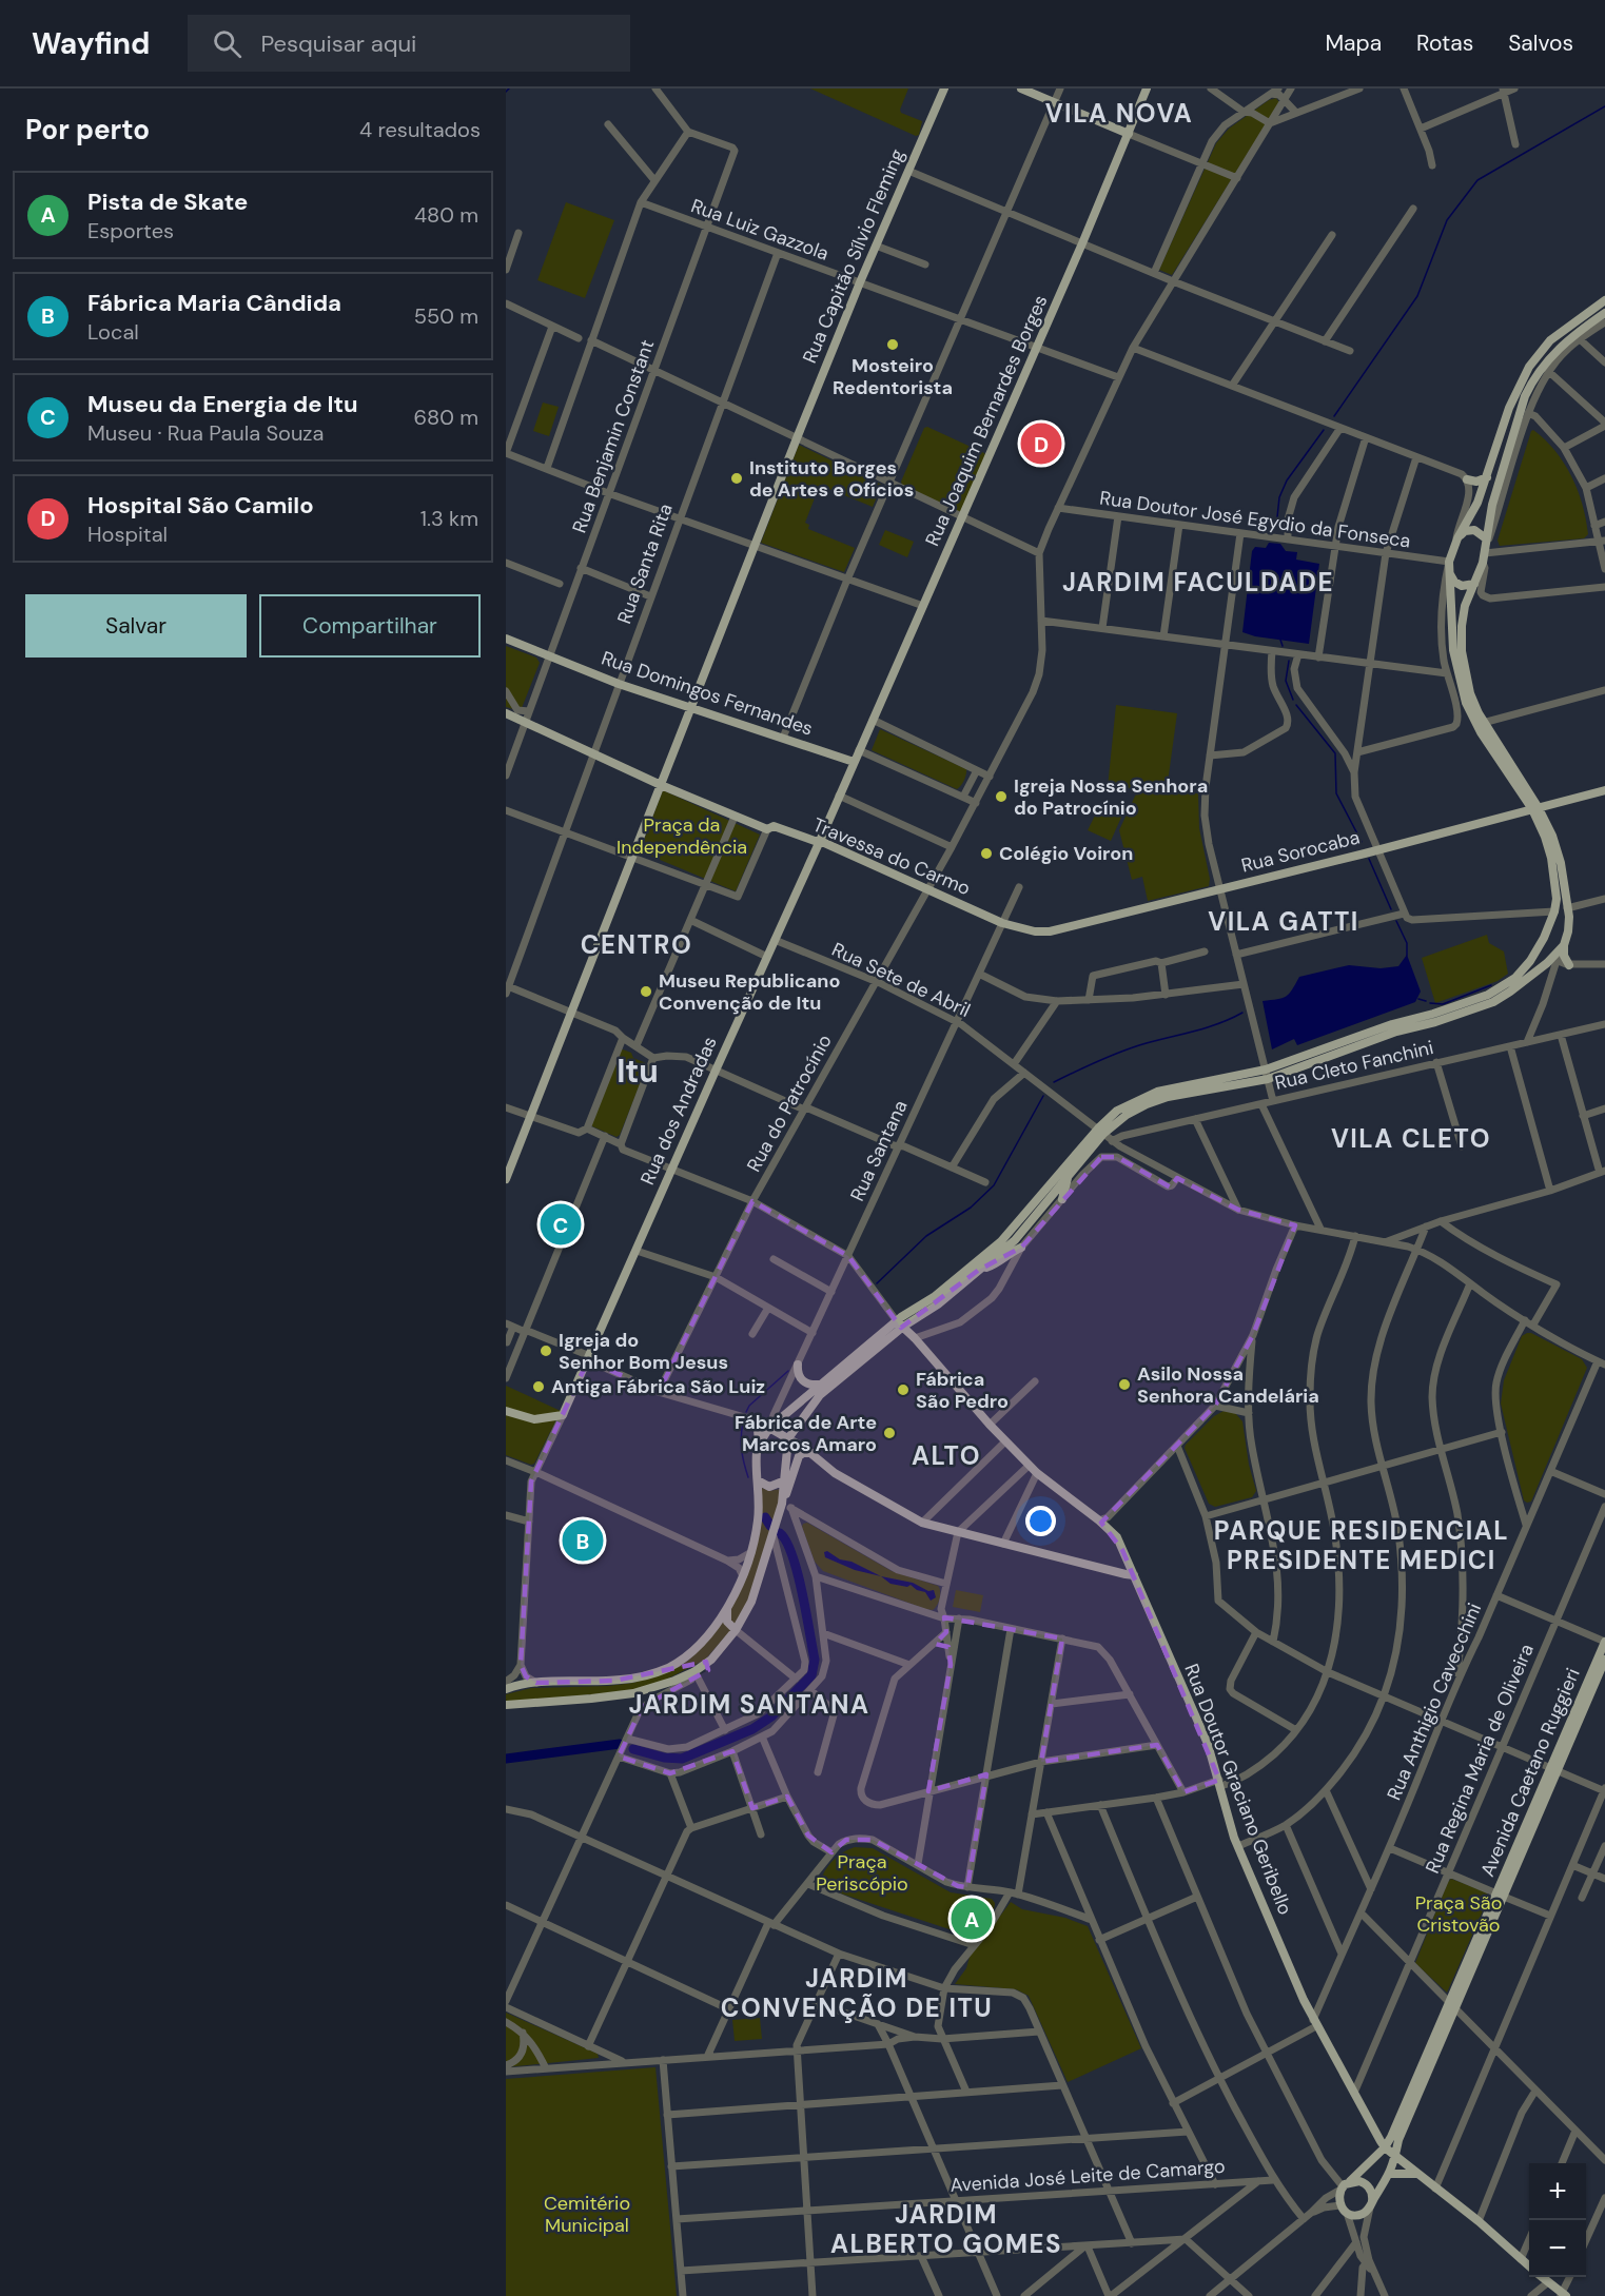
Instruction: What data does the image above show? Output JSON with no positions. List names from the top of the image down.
{
  "streets": {
    "main road": [
      "Rua Capitão Sílvio Fleming",
      "Rua Joaquim Bernardes Borges",
      "Rua Domingos Fernandes",
      "Rua Sorocaba",
      "Travessa do Carmo",
      "Rua dos Andradas",
      "Avenida Caetano Ruggieri",
      "Rua Doutor Graciano Geribello"
    ],
    "street": [
      "Rua Luiz Gazzola",
      "Rua Benjamin Constant",
      "Rua Doutor José Egydio da Fonseca",
      "Rua Santa Rita",
      "Rua Sete de Abril",
      "Rua Cleto Fanchini",
      "Rua do Patrocínio",
      "Rua Santana",
      "Rua Anthigio Cavecchini",
      "Rua Regina Maria de Oliveira",
      "Avenida José Leite de Camargo"
    ]
  },
  "crossings": [
    ["Rua Luiz Gazzola", "Rua Capitão Sílvio Fleming"],
    ["Rua Luiz Gazzola", "Rua Joaquim Bernardes Borges"],
    ["Rua Luiz Gazzola", "Rua Benjamin Constant"],
    ["Rua Luiz Gazzola", "Rua Santa Rita"],
    ["Rua Capitão Sílvio Fleming", "Rua Domingos Fernandes"],
    ["Rua Joaquim Bernardes Borges", "Rua dos Andradas"],
    ["Rua Benjamin Constant", "Rua Domingos Fernandes"],
    ["Rua Santa Rita", "Rua Domingos Fernandes"],
    ["Rua Domingos Fernandes", "Rua dos Andradas"],
    ["Rua Sorocaba", "Travessa do Carmo"],
    ["Rua Sorocaba", "Rua Santana"],
    ["Travessa do Carmo", "Rua do Patrocínio"],
    ["Travessa do Carmo", "Rua dos Andradas"],
    ["Travessa do Carmo", "Rua Santana"],
    ["Rua Sete de Abril", "Rua Cleto Fanchini"],
    ["Rua Sete de Abril", "Rua do Patrocínio"],
    ["Rua Sete de Abril", "Rua dos Andradas"],
    ["Rua Sete de Abril", "Rua Santana"],
    ["Rua Sete de Abril", "Rua Anthigio Cavecchini"],
    ["Rua Santana", "Rua Doutor Graciano Geribello"],
    ["Rua Anthigio Cavecchini", "Rua Doutor Graciano Geribello"],
    ["Rua Regina Maria de Oliveira", "Rua Doutor Graciano Geribello"],
    ["Avenida Caetano Ruggieri", "Rua Doutor Graciano Geribello"]
  ],
  "districts": [
    "VILA NOVA",
    "JARDIM FACULDADE",
    "VILA GATTI",
    "CENTRO",
    "Itu",
    "VILA CLETO",
    "ALTO",
    "PARQUE RESIDENCIAL PRESIDENTE MEDICI",
    "JARDIM SANTANA",
    "JARDIM CONVENÇÃO DE ITU",
    "JARDIM ALBERTO GOMES"
  ],
  "parks": [
    "Praça da Independência",
    "Praça Periscópio",
    "Praça São Cristovão",
    "Cemitério Municipal"
  ],
  "places": [
    "Mosteiro Redentorista",
    "Instituto Borges de Artes e Ofícios",
    "Igreja Nossa Senhora do Patrocínio",
    "Colégio Voiron",
    "Museu Republicano Convenção de Itu",
    "Igreja do Senhor Bom Jesus",
    "Asilo Nossa Senhora Candelária",
    "Antiga Fábrica São Luiz",
    "Fábrica São Pedro",
    "Fábrica de Arte Marcos Amaro"
  ],
  "page": {
    "header": "Wayfind",
    "search": "Pesquisar aqui",
    "nav": ["Mapa", "Rotas", "Salvos"],
    "heading": ["Por perto", "4 resultados"],
    "list": [
      {
        "mark": "A",
        "name": "Pista de Skate",
        "note": "Esportes",
        "value": "480 m"
      },
      {
        "mark": "B",
        "name": "Fábrica Maria Cândida",
        "note": "Local",
        "value": "550 m"
      },
      {
        "mark": "C",
        "name": "Museu da Energia de Itu",
        "note": "Museu · Rua Paula Souza",
        "value": "680 m"
      },
      {
        "mark": "D",
        "name": "Hospital São Camilo",
        "note": "Hospital",
        "value": "1.3 km"
      }
    ],
    "pins": [
      "D",
      "C",
      "B",
      "A"
    ],
    "buttons": ["Salvar", "Compartilhar"],
    "map_buttons": ["+", "−"]
  }
}
